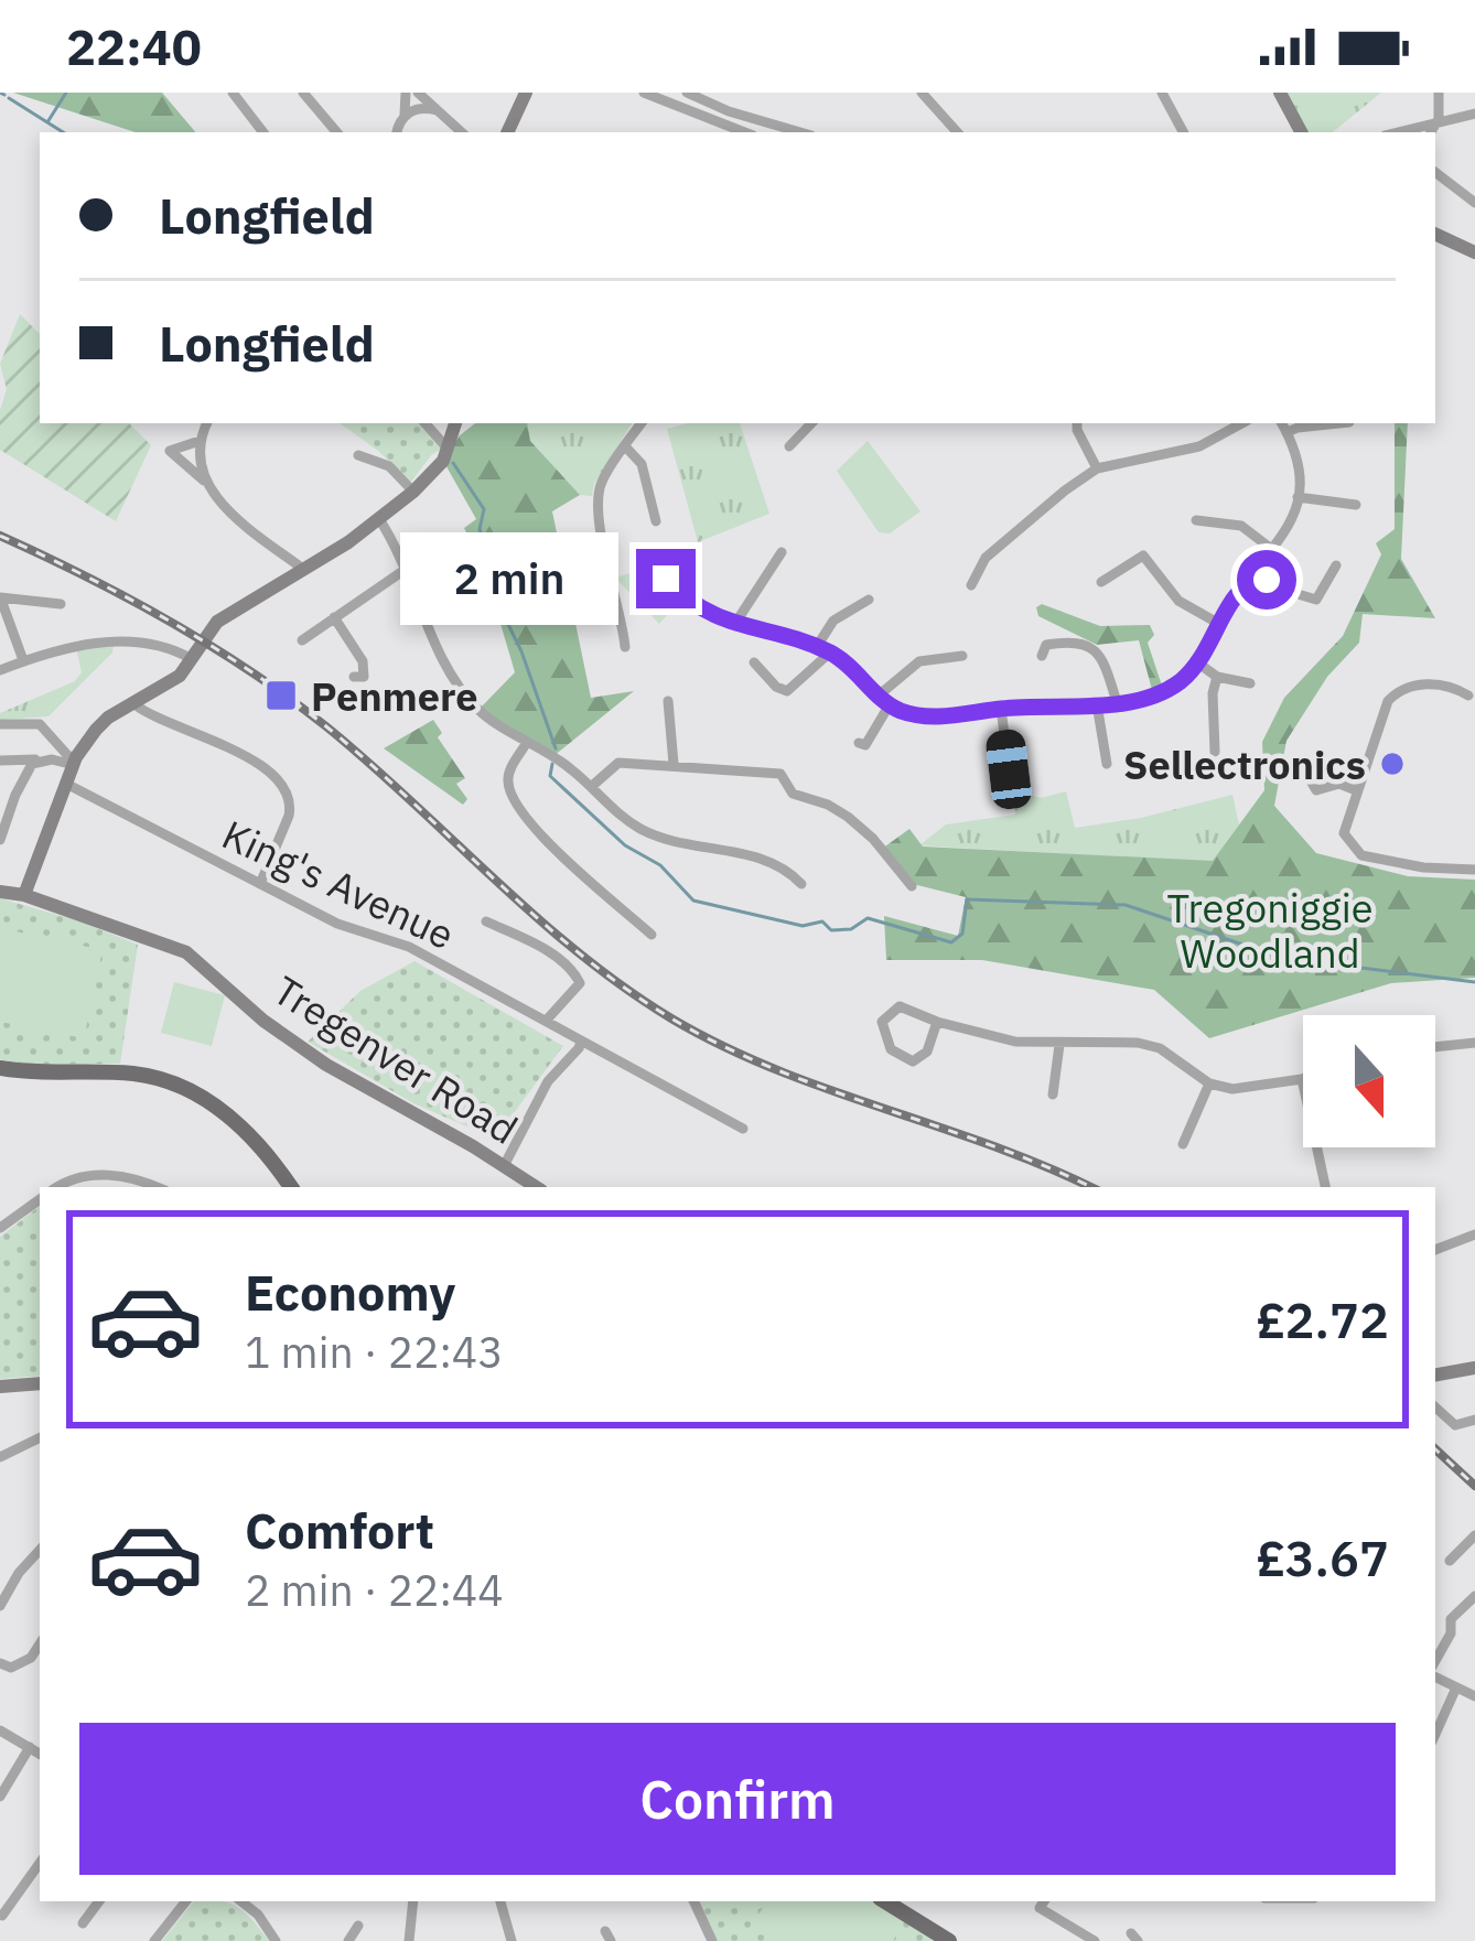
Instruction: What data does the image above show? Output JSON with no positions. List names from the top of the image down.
{
  "streets": {
    "street": ["King's Avenue", "Tregenver Road"]
  },
  "parks": ["Tregoniggie Woodland"],
  "places": {
    "transit": ["Penmere"],
    "other": ["Sellectronics"]
  },
  "north": "bottom",
  "page": {
    "status": "22:40",
    "banner": ["Longfield", "Longfield"],
    "bubble": "2 min",
    "list": [
      {
        "name": "Economy",
        "note": "1 min · 22:43",
        "value": "£2.72"
      },
      {
        "name": "Comfort",
        "note": "2 min · 22:44",
        "value": "£3.67"
      }
    ],
    "buttons": "Confirm"
  }
}
